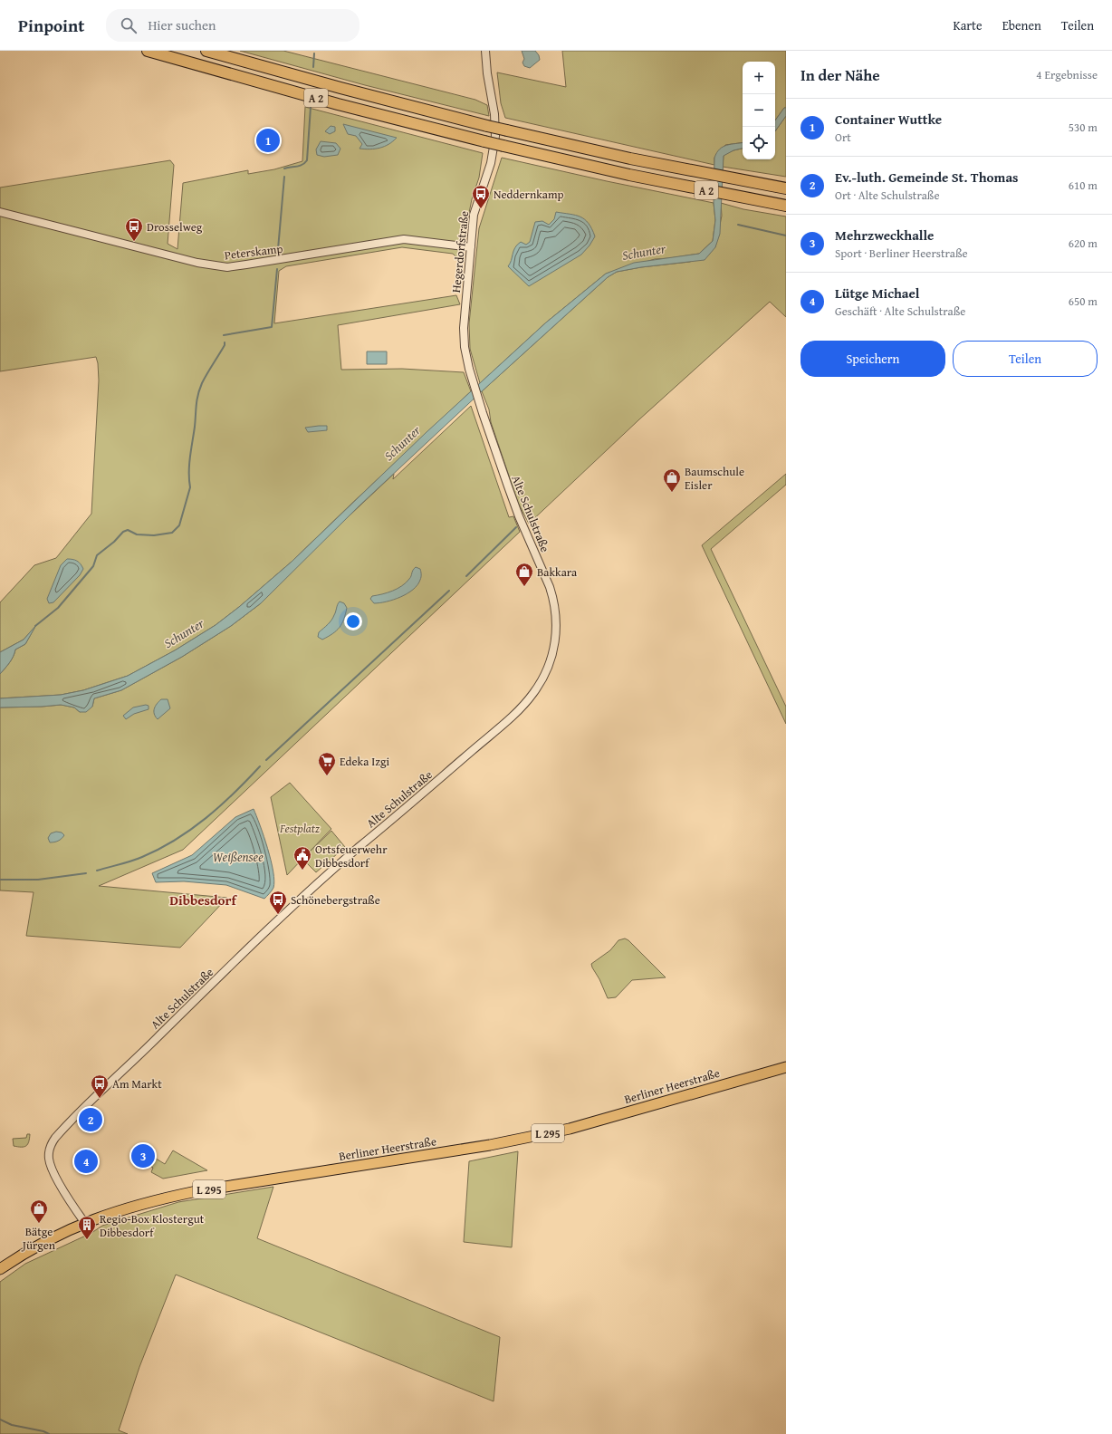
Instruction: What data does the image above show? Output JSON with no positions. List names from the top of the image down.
{
  "streets": {
    "highway": ["A 2"],
    "main road": ["Berliner Heerstraße", "L 295"],
    "street": ["Peterskamp", "Hegerdorfstraße", "Alte Schulstraße"]
  },
  "crossings": [
    ["Peterskamp", "Hegerdorfstraße"],
    ["Hegerdorfstraße", "Alte Schulstraße"],
    ["Alte Schulstraße", "Berliner Heerstraße"]
  ],
  "districts": ["Dibbesdorf"],
  "water": ["Schunter", "Weißensee"],
  "parks": ["Festplatz"],
  "places": {
    "bus stop": [
      "Neddernkamp",
      "Drosselweg",
      "Schönebergstraße",
      "Am Markt"
    ],
    "shop": ["Baumschule Eisler", "Bakkara", "Bätge Jürgen"],
    "supermarket": ["Edeka Izgi"],
    "public building": ["Ortsfeuerwehr Dibbesdorf"],
    "building": ["Regio-Box Klostergut Dibbesdorf"]
  },
  "page": {
    "header": "Pinpoint",
    "search": "Hier suchen",
    "nav": ["Karte", "Ebenen", "Teilen"],
    "heading": ["In der Nähe", "4 Ergebnisse"],
    "map_buttons": ["+", "−"],
    "list": [
      {
        "mark": "1",
        "name": "Container Wuttke",
        "note": "Ort",
        "value": "530 m"
      },
      {
        "mark": "2",
        "name": "Ev.-luth. Gemeinde St. Thomas",
        "note": "Ort · Alte Schulstraße",
        "value": "610 m"
      },
      {
        "mark": "3",
        "name": "Mehrzweckhalle",
        "note": "Sport · Berliner Heerstraße",
        "value": "620 m"
      },
      {
        "mark": "4",
        "name": "Lütge Michael",
        "note": "Geschäft · Alte Schulstraße",
        "value": "650 m"
      }
    ],
    "pins": [
      "1",
      "2",
      "3",
      "4"
    ],
    "buttons": ["Speichern", "Teilen"]
  }
}
